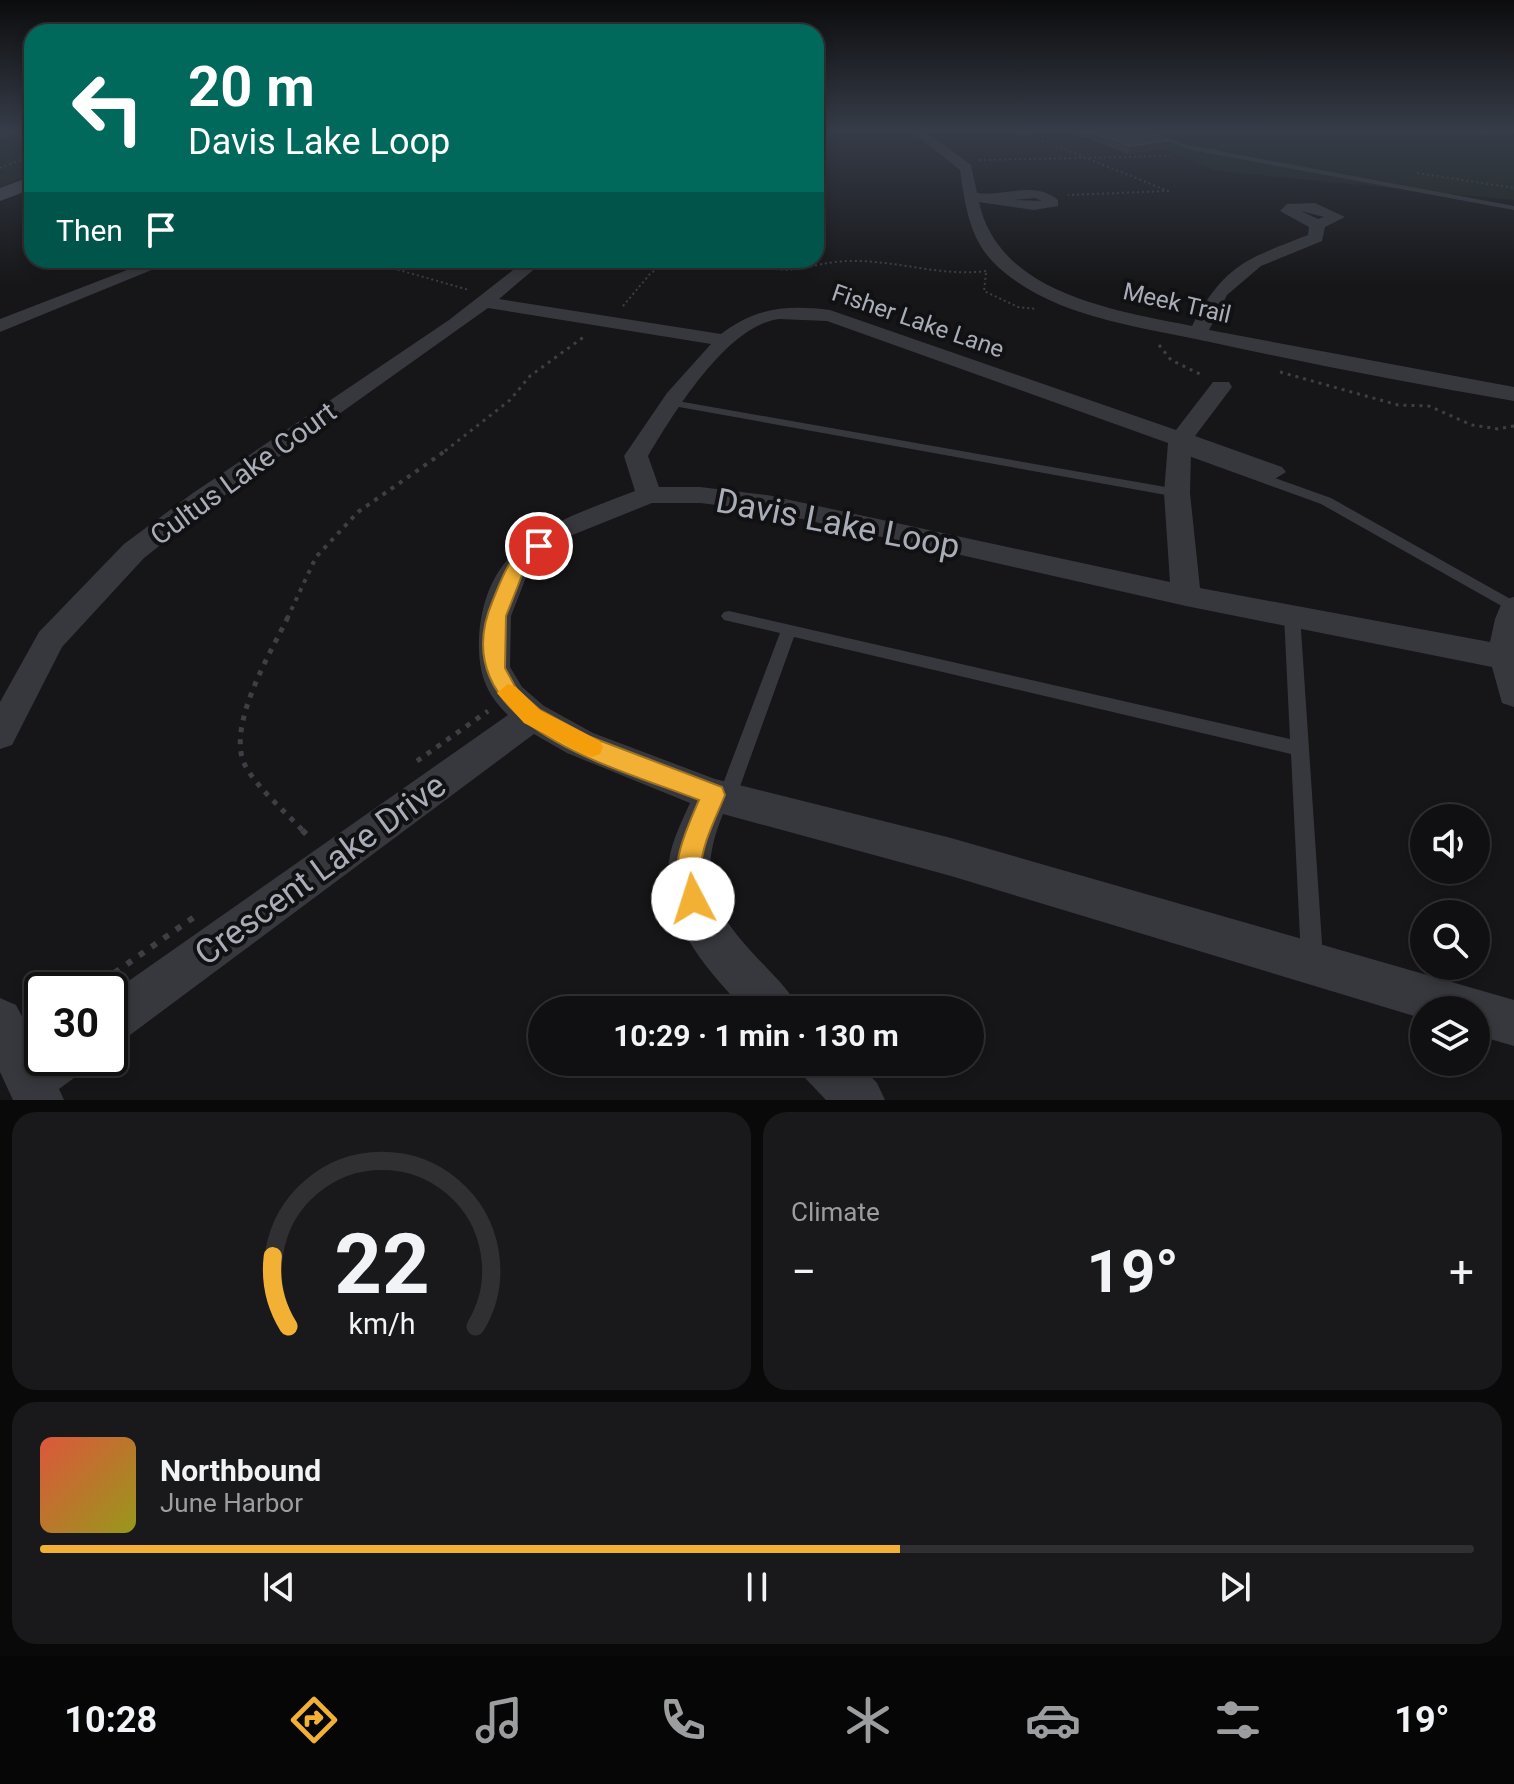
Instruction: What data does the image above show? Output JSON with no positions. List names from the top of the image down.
{
  "streets": {
    "street": [
      "Meek Trail",
      "Fisher Lake Lane",
      "Cultus Lake Court",
      "Davis Lake Loop",
      "Crescent Lake Drive"
    ]
  },
  "crossings": [
    ["Fisher Lake Lane", "Davis Lake Loop"],
    ["Davis Lake Loop", "Crescent Lake Drive"]
  ],
  "page": {
    "turn": ["20 m", "Davis Lake Loop"],
    "then": "Then",
    "limit": "30",
    "trip": "10:29 · 1 min · 130 m",
    "tile": "Climate",
    "heat": ["−", "19°", "+"],
    "song": ["Northbound", "June Harbor"],
    "tabs": ["10:28", "19°"],
    "gauge": ["22", "km/h"]
  }
}
